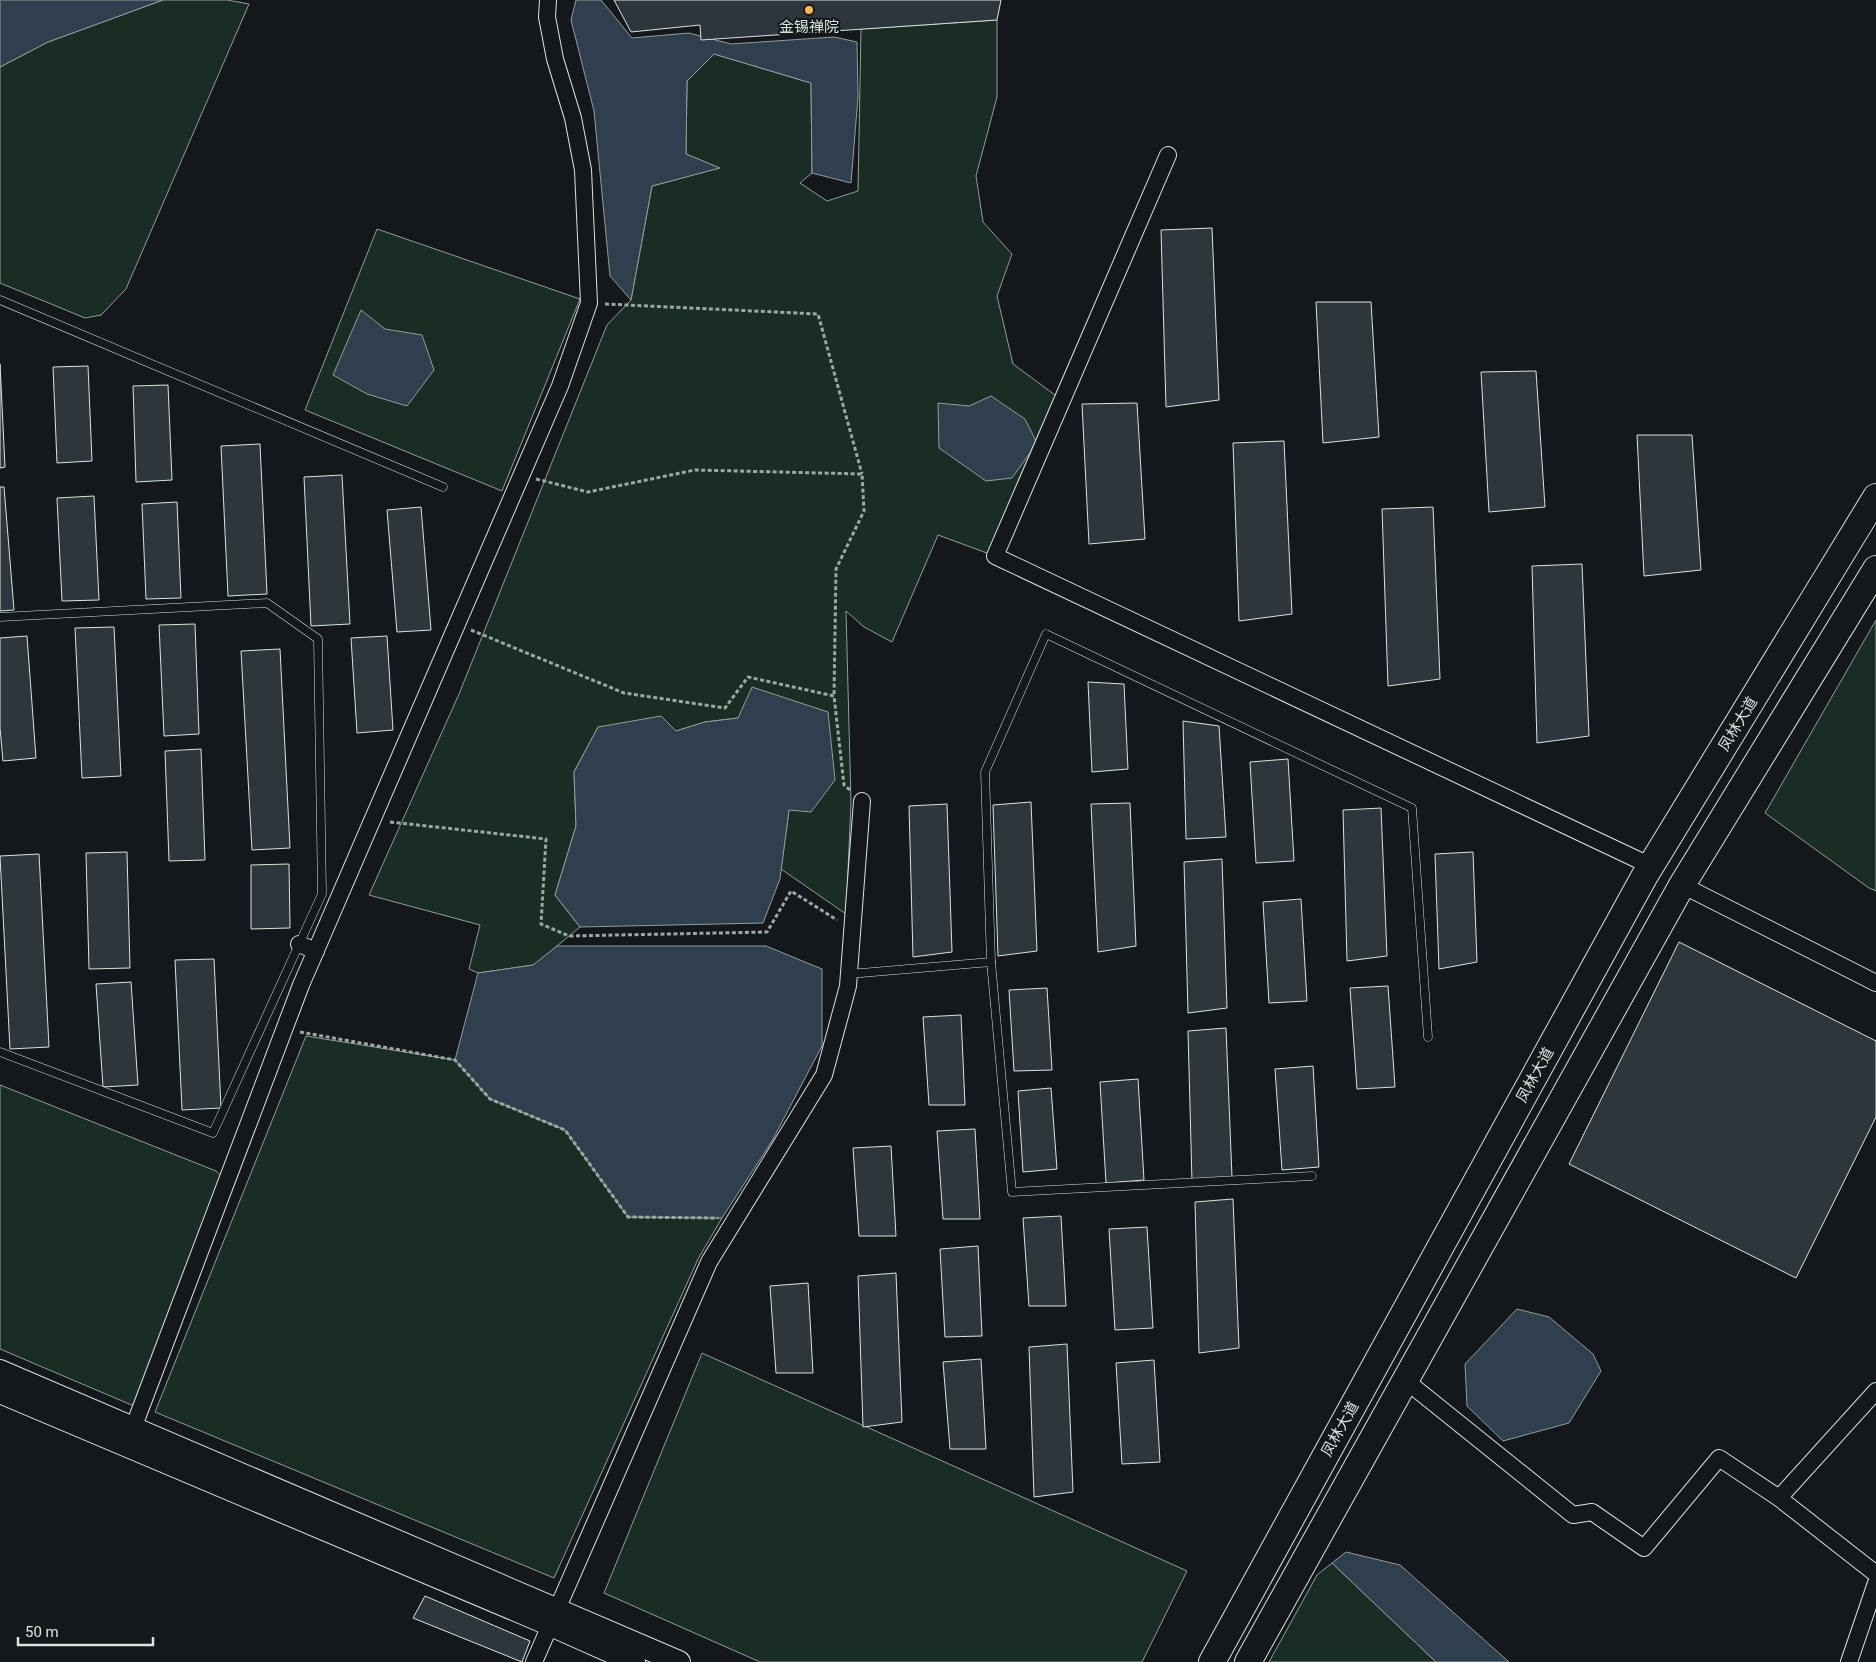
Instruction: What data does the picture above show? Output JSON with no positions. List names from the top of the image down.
{
  "streets": {
    "main road": ["凤林大道"]
  },
  "places": ["金锡禅院"],
  "scale_bar": "50 m"
}
